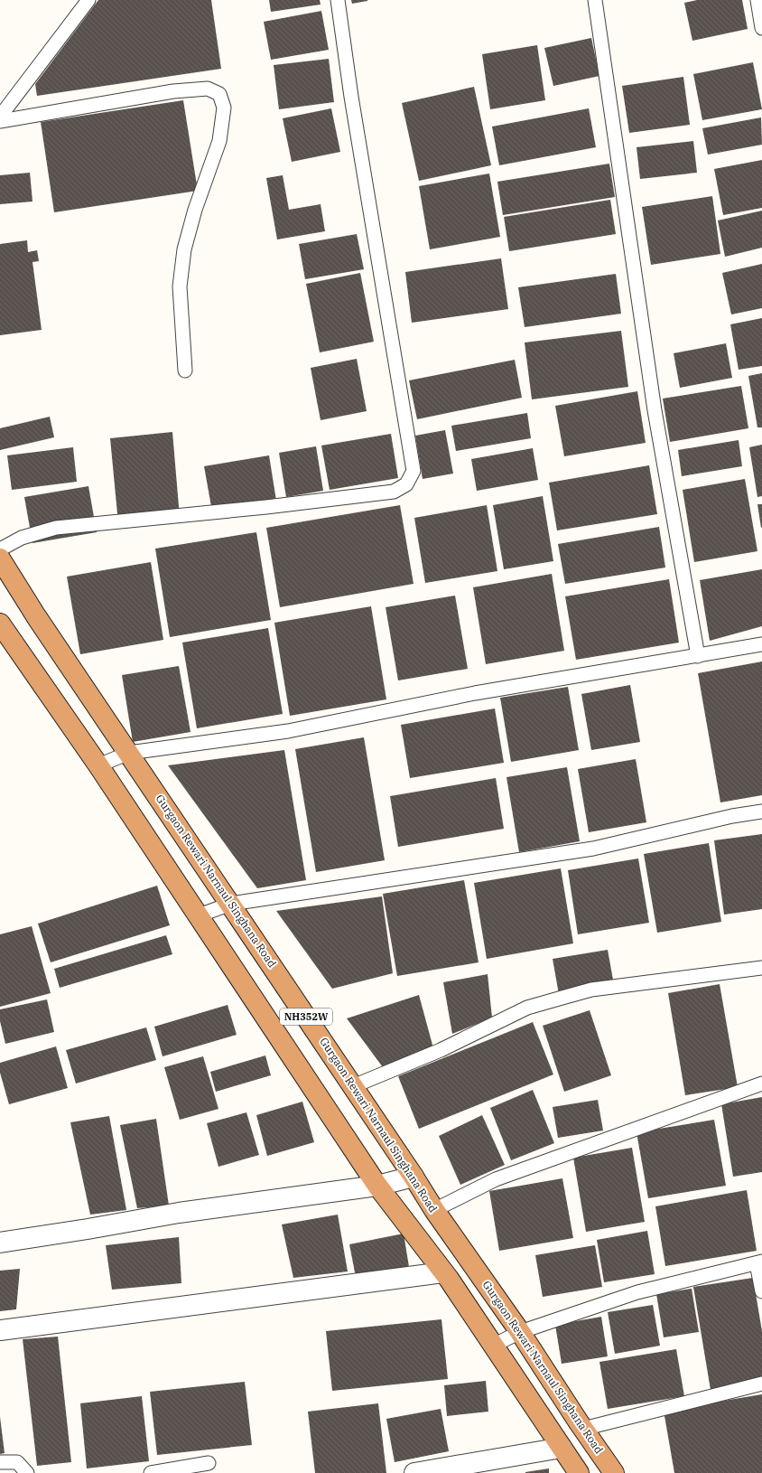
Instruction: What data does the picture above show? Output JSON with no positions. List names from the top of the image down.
{
  "streets": {
    "highway": ["Gurgaon Rewari Narnaul Singhana Road", "NH352W"]
  }
}
